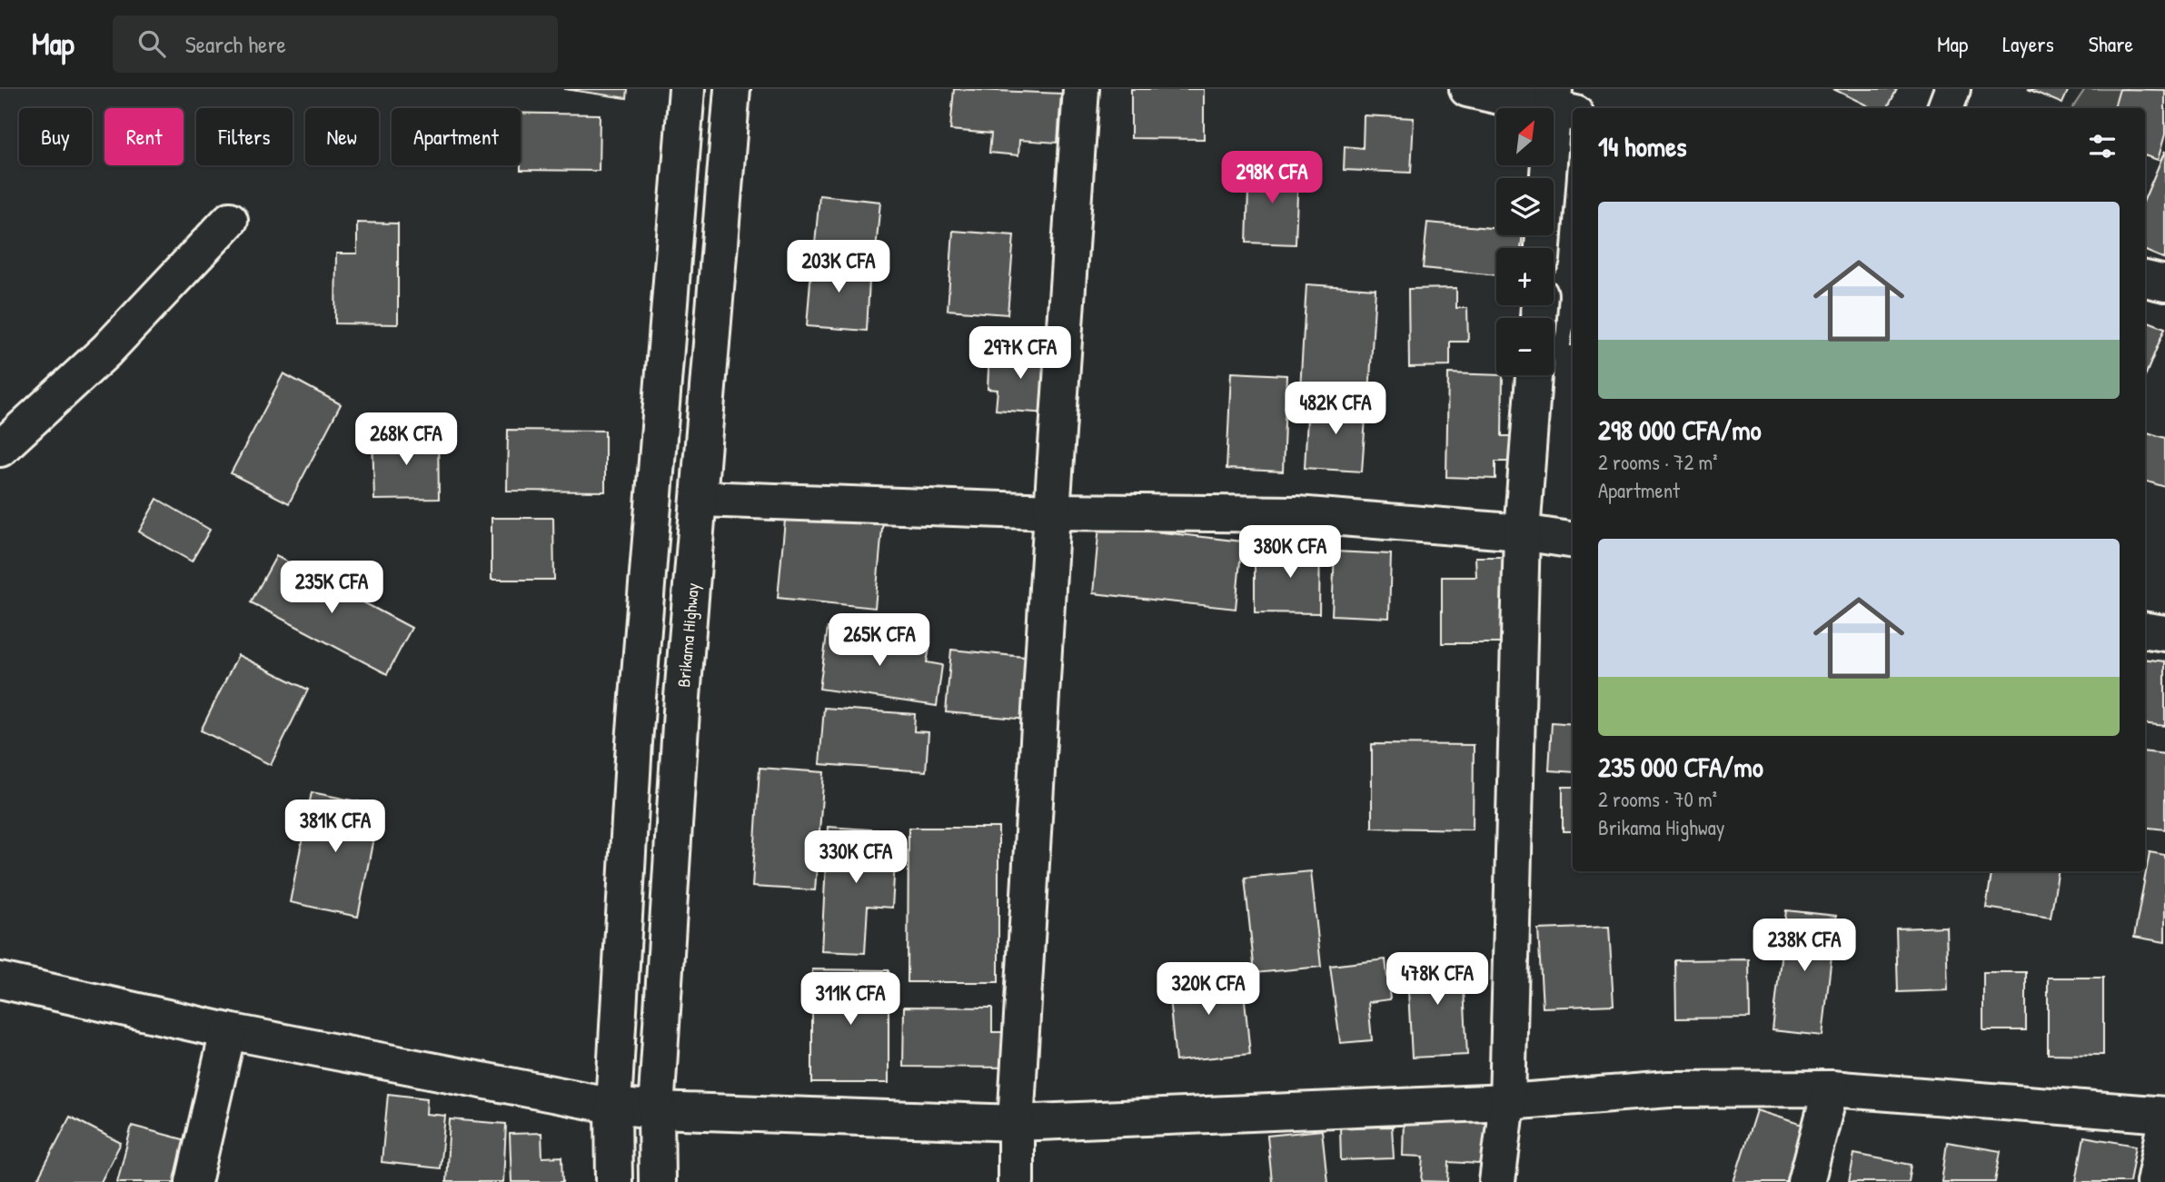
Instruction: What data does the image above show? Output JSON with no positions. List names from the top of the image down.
{
  "streets": {
    "main road": ["Brikama Highway"]
  },
  "north": "top right",
  "page": {
    "header": "Map",
    "search": "Search here",
    "nav": ["Map", "Layers", "Share"],
    "map_buttons": ["+", "−"],
    "chip": [
      "Buy",
      "Rent",
      "Filters",
      "New",
      "Apartment"
    ],
    "heading": "14 homes",
    "price": [
      "298K CFA",
      "203K CFA",
      "297K CFA",
      "482K CFA",
      "268K CFA",
      "380K CFA",
      "235K CFA",
      "265K CFA",
      "381K CFA",
      "330K CFA",
      "238K CFA",
      "478K CFA",
      "320K CFA",
      "311K CFA"
    ],
    "list": [
      {
        "name": "298 000 CFA/mo",
        "note": "2 rooms · 72 m² · Apartment"
      },
      {
        "name": "235 000 CFA/mo",
        "note": "2 rooms · 70 m² · Brikama Highway"
      }
    ]
  }
}
